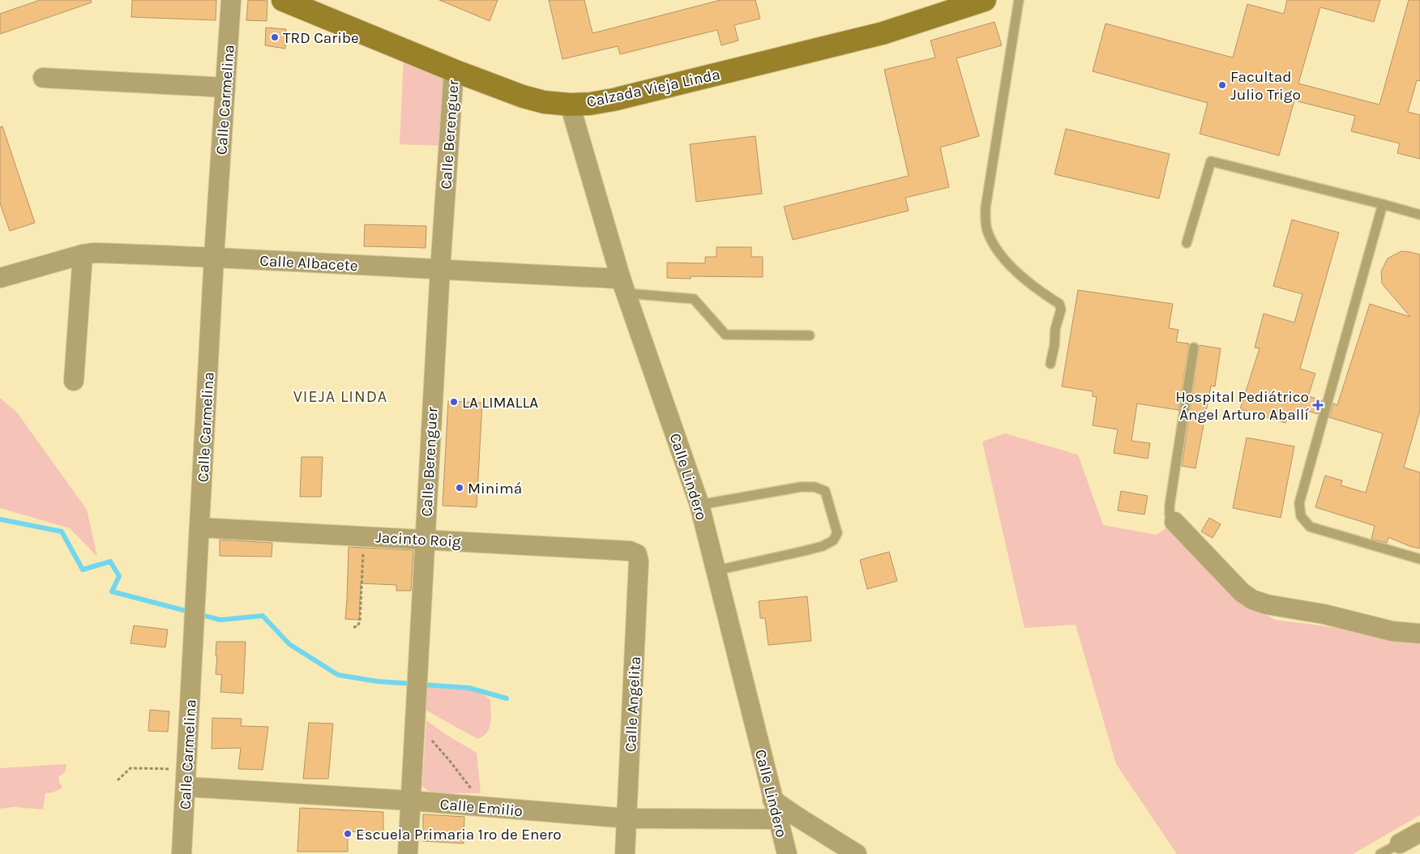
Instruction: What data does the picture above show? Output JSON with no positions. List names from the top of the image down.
{
  "streets": {
    "street": [
      "Calzada Vieja Linda",
      "Calle Carmelina",
      "Calle Berenguer",
      "Calle Albacete",
      "Calle Lindero",
      "Jacinto Roig",
      "Calle Angelita",
      "Calle Emilio"
    ]
  },
  "crossings": [
    ["Calzada Vieja Linda", "Calle Berenguer"],
    ["Calzada Vieja Linda", "Calle Lindero"],
    ["Calle Carmelina", "Calle Albacete"],
    ["Calle Carmelina", "Jacinto Roig"],
    ["Calle Carmelina", "Calle Emilio"],
    ["Calle Berenguer", "Calle Albacete"],
    ["Calle Berenguer", "Jacinto Roig"],
    ["Calle Berenguer", "Calle Emilio"],
    ["Calle Albacete", "Calle Lindero"],
    ["Calle Lindero", "Calle Emilio"],
    ["Jacinto Roig", "Calle Angelita"],
    ["Calle Angelita", "Calle Emilio"]
  ],
  "districts": ["VIEJA LINDA"],
  "places": {
    "other": [
      "TRD Caribe",
      "Facultad Julio Trigo",
      "LA LIMALLA",
      "Minimá",
      "Escuela Primaria 1ro de Enero"
    ],
    "health": ["Hospital Pediátrico Ángel Arturo Aballí"]
  }
}
